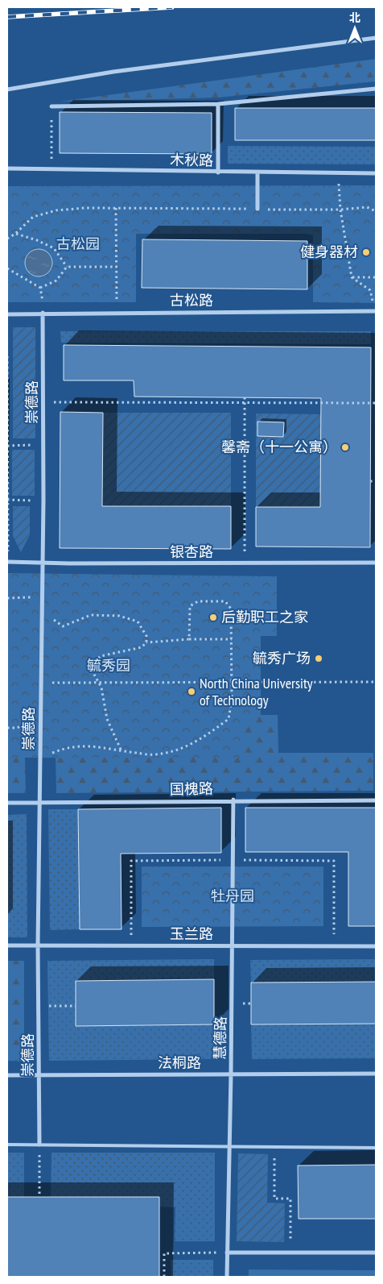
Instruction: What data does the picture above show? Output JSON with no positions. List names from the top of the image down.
{
  "streets": {
    "street": [
      "木秋路",
      "古松路",
      "崇德路",
      "银杏路",
      "国槐路",
      "玉兰路",
      "慧德路",
      "法桐路"
    ]
  },
  "crossings": [
    ["古松路", "崇德路"],
    ["崇德路", "银杏路"],
    ["崇德路", "国槐路"],
    ["崇德路", "玉兰路"],
    ["崇德路", "法桐路"],
    ["国槐路", "慧德路"],
    ["玉兰路", "慧德路"],
    ["慧德路", "法桐路"]
  ],
  "parks": ["古松园", "毓秀园", "牡丹园"],
  "places": [
    "健身器材",
    "馨斋（十一公寓）",
    "后勤职工之家",
    "毓秀广场",
    "North China University of Technology"
  ],
  "north": "top"
}
